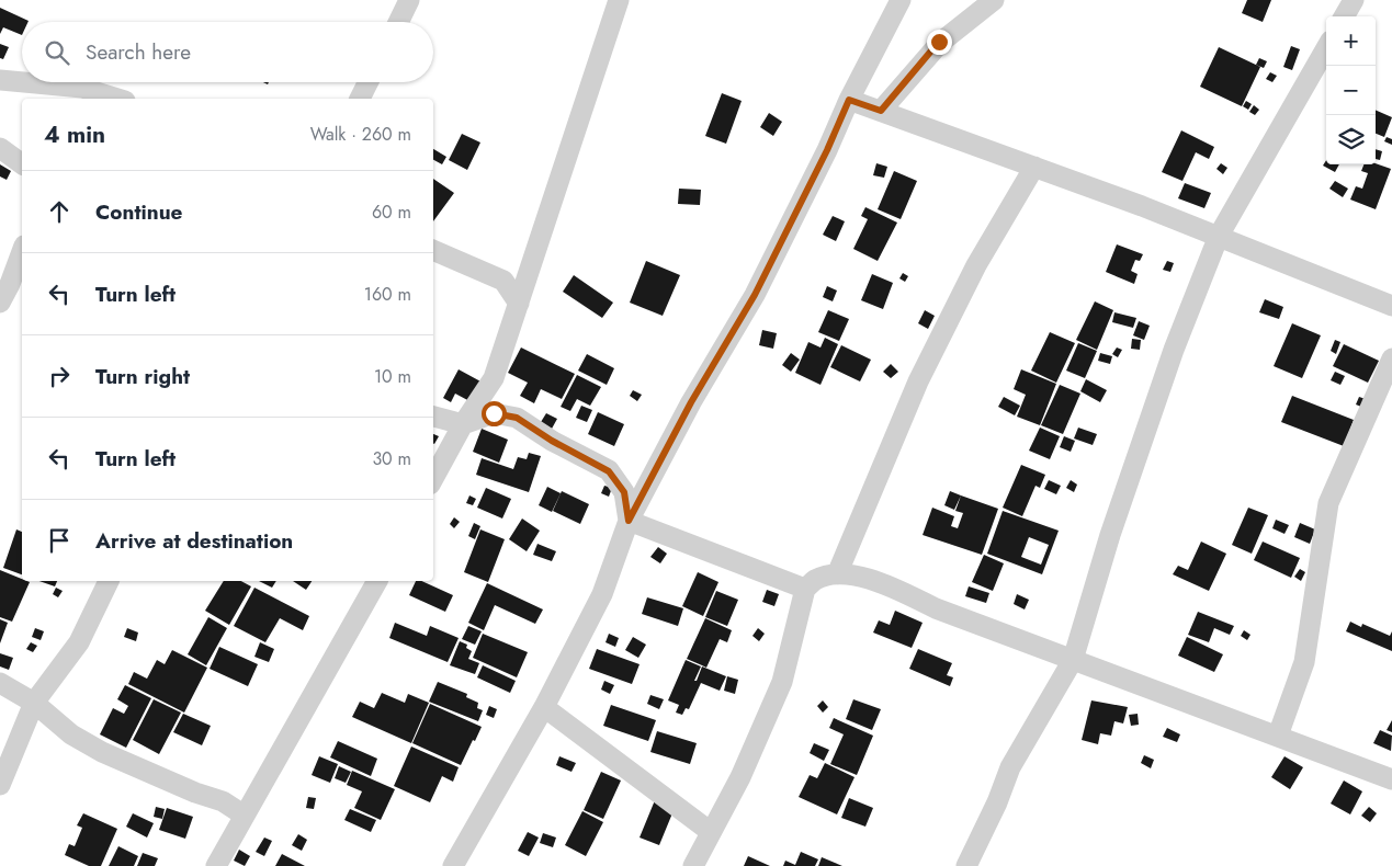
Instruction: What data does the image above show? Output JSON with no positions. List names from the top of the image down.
{
  "page": {
    "map_buttons": ["+", "−"],
    "search": "Search here",
    "heading": ["4 min", "Walk · 260 m"],
    "list": [
      ["Continue", "60 m"],
      ["Turn left", "160 m"],
      ["Turn right", "10 m"],
      ["Turn left", "30 m"],
      "Arrive at destination"
    ]
  }
}
